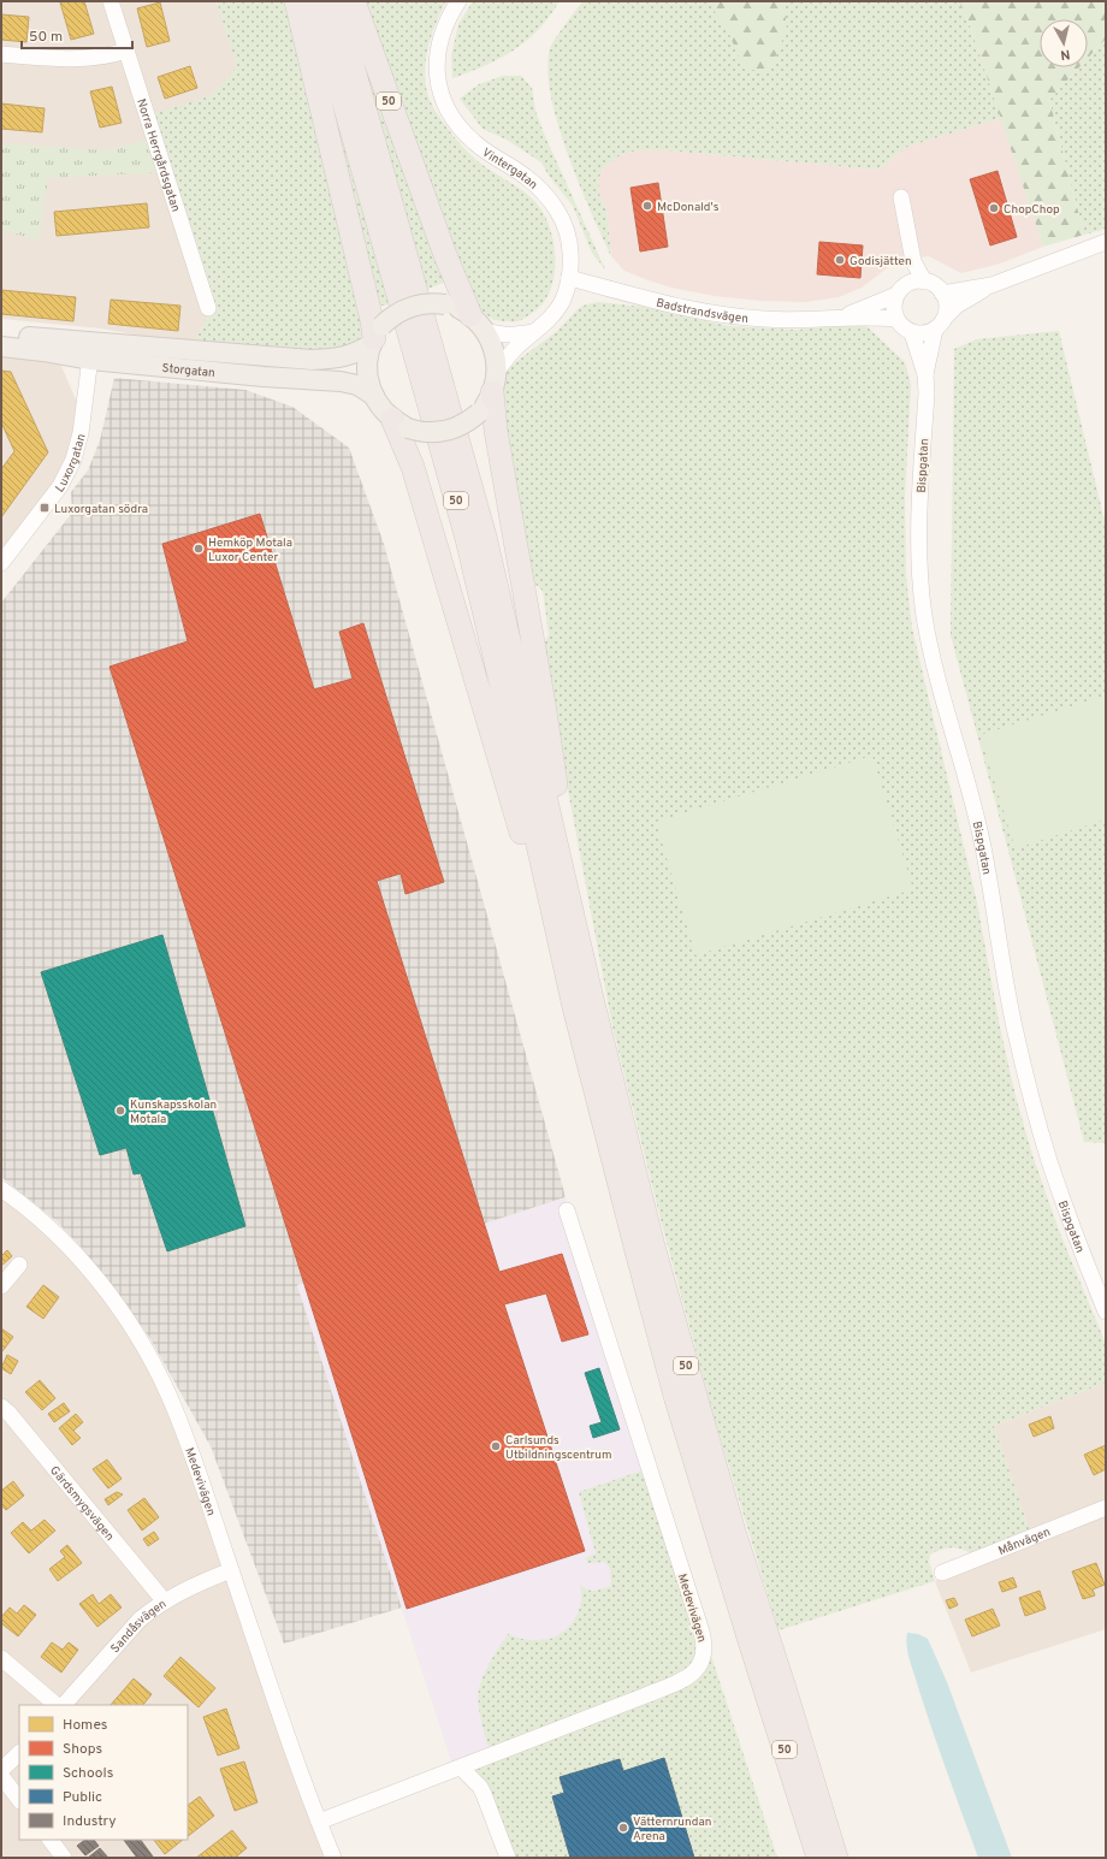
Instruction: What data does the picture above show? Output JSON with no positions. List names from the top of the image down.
{
  "streets": {
    "highway": ["50"],
    "main road": ["Storgatan"],
    "street": [
      "Norra Herrgårdsgatan",
      "Vintergatan",
      "Badstrandsvägen",
      "Luxorgatan",
      "Bispgatan",
      "Medevivägen",
      "Gärdsmygsvägen",
      "Månvägen",
      "Sandåsvägen"
    ]
  },
  "crossings": [
    ["50", "Vintergatan"],
    ["50", "Storgatan"],
    ["Vintergatan", "Badstrandsvägen"],
    ["Vintergatan", "Storgatan"],
    ["Badstrandsvägen", "Bispgatan"],
    ["Storgatan", "Luxorgatan"],
    ["Medevivägen", "Sandåsvägen"],
    ["Gärdsmygsvägen", "Sandåsvägen"]
  ],
  "places": {
    "other": [
      "McDonald's",
      "ChopChop",
      "Godisjätten",
      "Hemköp Motala Luxor Center",
      "Kunskapsskolan Motala",
      "Carlsunds Utbildningscentrum",
      "Vätternrundan Arena"
    ],
    "transit": ["Luxorgatan södra"]
  },
  "legend": [
    "Homes",
    "Shops",
    "Schools",
    "Public",
    "Industry"
  ],
  "scale_bar": "50 m",
  "north": "bottom"
}
